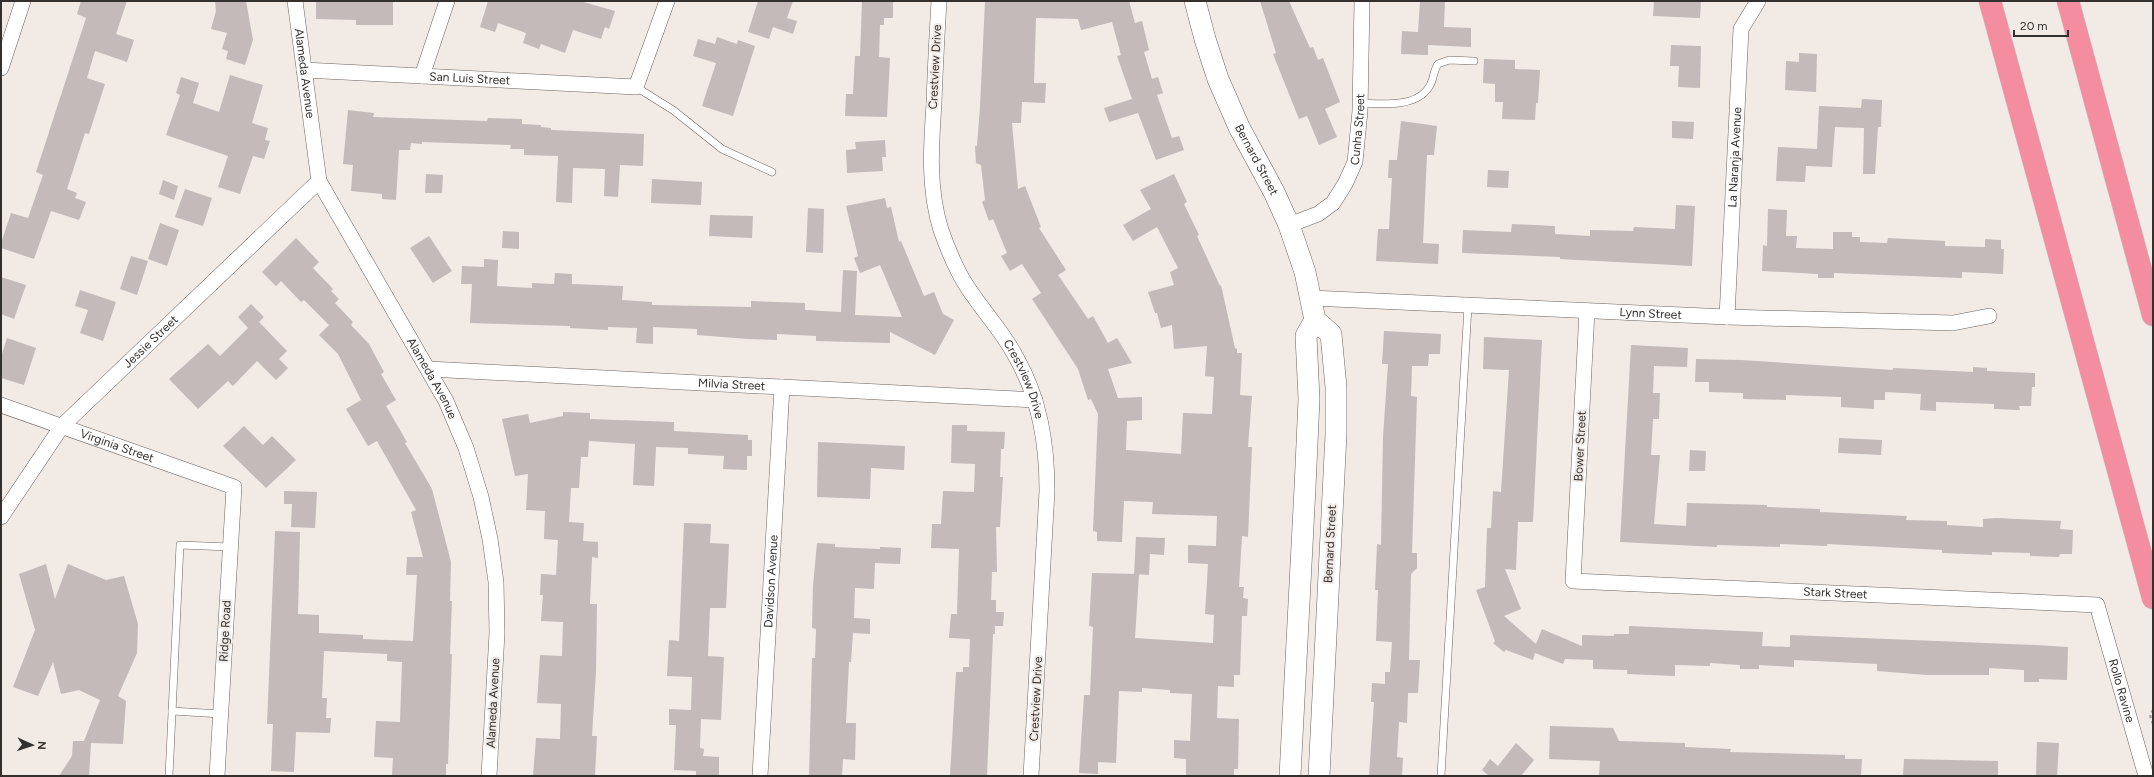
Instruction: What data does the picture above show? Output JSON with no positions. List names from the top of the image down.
{
  "streets": {
    "street": [
      "Crestview Drive",
      "Alameda Avenue",
      "San Luis Street",
      "Cunha Street",
      "La Naranja Avenue",
      "Bernard Street",
      "Lynn Street",
      "Jessie Street",
      "Milvia Street",
      "Virginia Street",
      "Bower Street",
      "Davidson Avenue",
      "Stark Street",
      "Ridge Road",
      "Rollo Ravine"
    ]
  },
  "crossings": [
    ["Crestview Drive", "Milvia Street"],
    ["Alameda Avenue", "San Luis Street"],
    ["Alameda Avenue", "Jessie Street"],
    ["Alameda Avenue", "Milvia Street"],
    ["Cunha Street", "Bernard Street"],
    ["La Naranja Avenue", "Lynn Street"],
    ["Bernard Street", "Lynn Street"],
    ["Lynn Street", "Bower Street"],
    ["Jessie Street", "Virginia Street"],
    ["Milvia Street", "Davidson Avenue"],
    ["Virginia Street", "Ridge Road"],
    ["Bower Street", "Stark Street"],
    ["Stark Street", "Rollo Ravine"]
  ],
  "scale_bar": "20 m",
  "north": "right"
}
